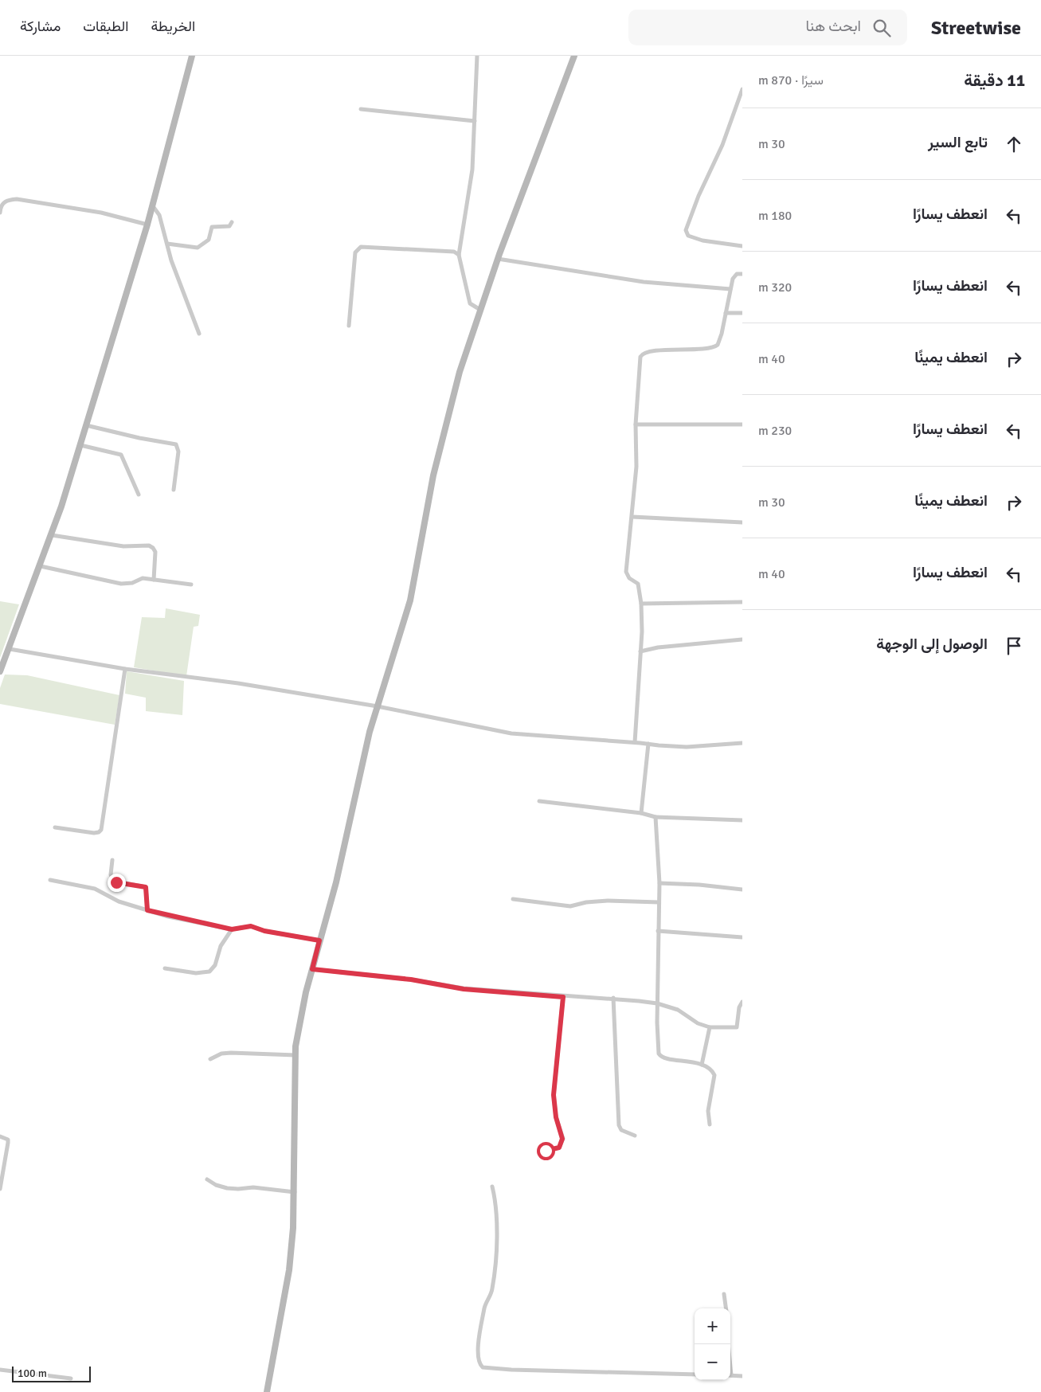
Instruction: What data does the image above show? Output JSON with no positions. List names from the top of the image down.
{
  "scale_bar": "100 m",
  "page": {
    "header": "Streetwise",
    "search": "ابحث هنا",
    "nav": ["الخريطة", "الطبقات", "مشاركة"],
    "heading": ["11 دقيقة", "سيرًا · 870 m"],
    "list": [
      ["تابع السير", "30 m"],
      ["انعطف يسارًا", "180 m"],
      ["انعطف يسارًا", "320 m"],
      ["انعطف يمينًا", "40 m"],
      ["انعطف يسارًا", "230 m"],
      ["انعطف يمينًا", "30 m"],
      ["انعطف يسارًا", "40 m"],
      "الوصول إلى الوجهة"
    ],
    "map_buttons": ["+", "−"],
    "scale": "100 m"
  }
}
